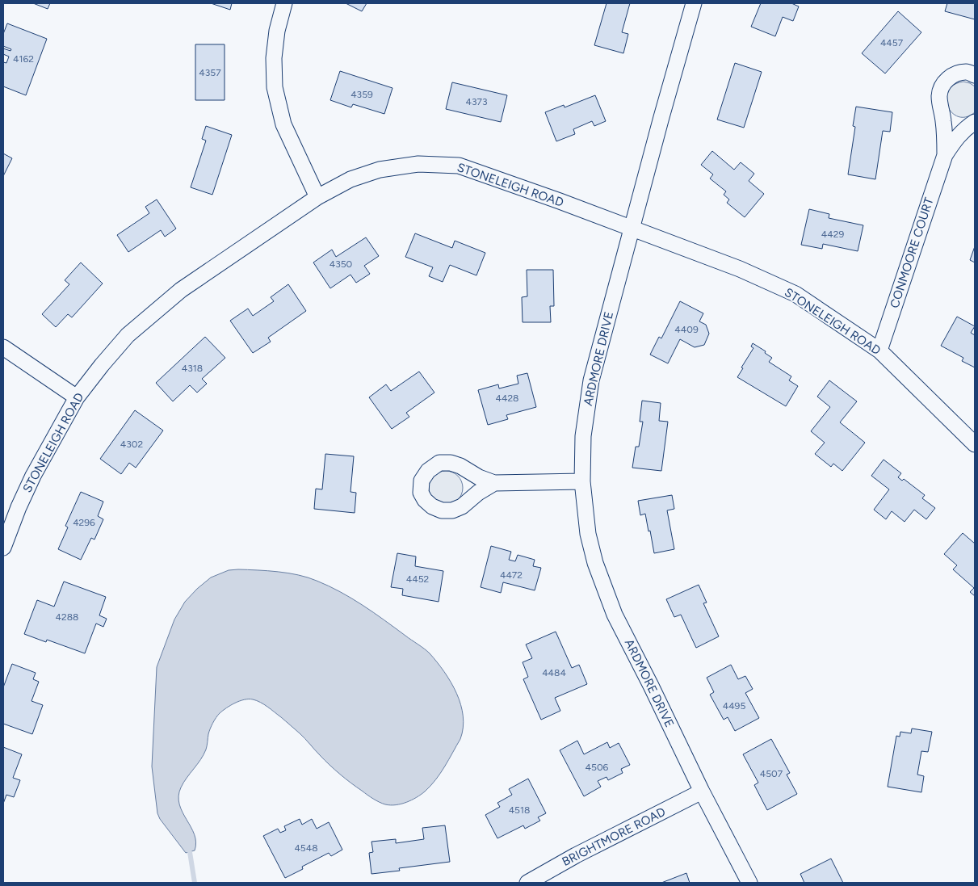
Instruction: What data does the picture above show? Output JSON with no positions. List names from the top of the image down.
{
  "streets": {
    "street": [
      "STONELEIGH ROAD",
      "CONMOORE COURT",
      "ARDMORE DRIVE",
      "BRIGHTMORE ROAD"
    ]
  },
  "crossings": [
    ["STONELEIGH ROAD", "CONMOORE COURT"],
    ["STONELEIGH ROAD", "ARDMORE DRIVE"],
    ["ARDMORE DRIVE", "BRIGHTMORE ROAD"]
  ],
  "house_numbers": [
    "4457",
    "4162",
    "4357",
    "4359",
    "4373",
    "4429",
    "4350",
    "4409",
    "4318",
    "4428",
    "4302",
    "4296",
    "4472",
    "4452",
    "4288",
    "4484",
    "4495",
    "4506",
    "4507",
    "4518",
    "4548"
  ]
}
